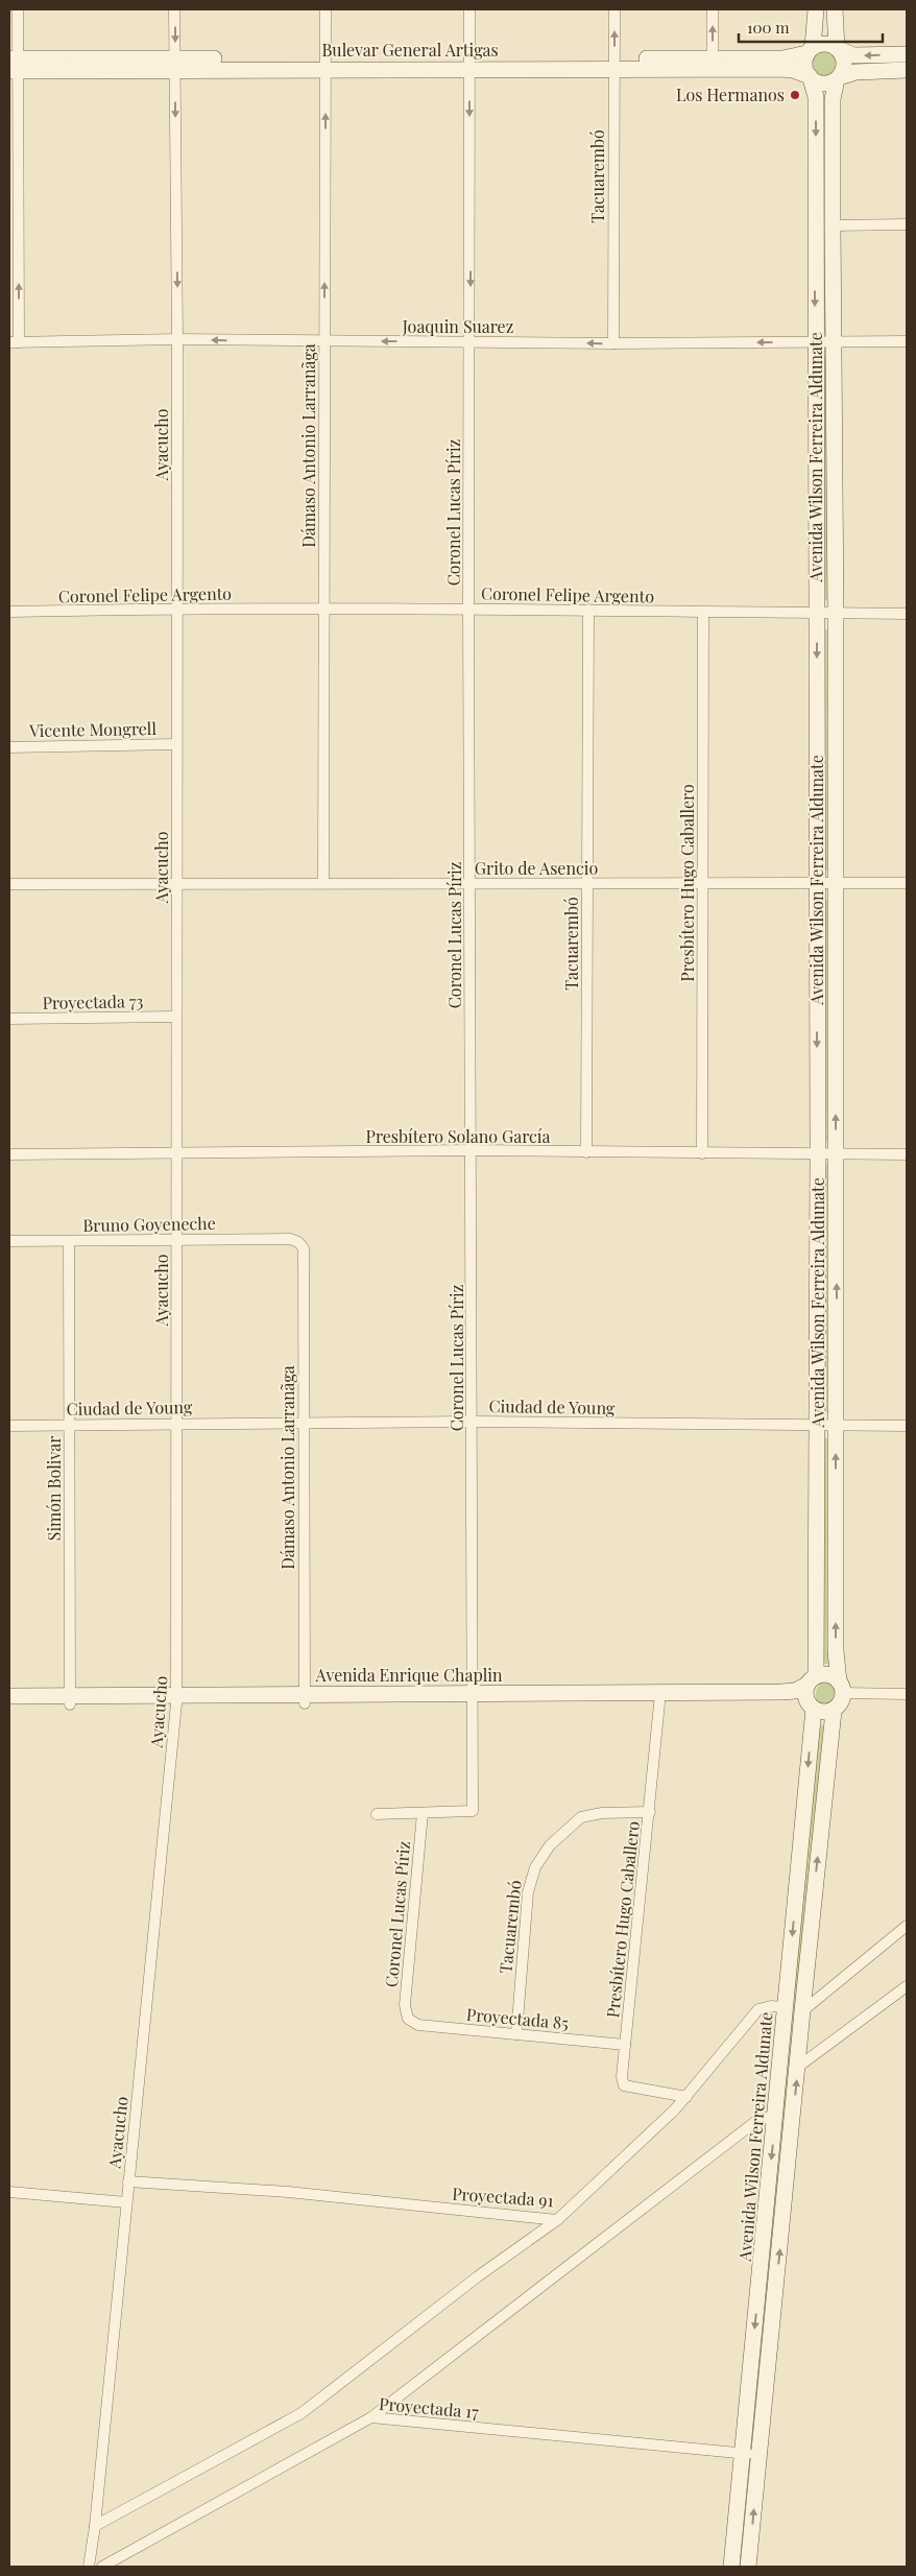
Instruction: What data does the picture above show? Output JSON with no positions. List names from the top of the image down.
{
  "streets": {
    "street": [
      "Bulevar General Artigas",
      "Tacuarembó",
      "Joaquin Suarez",
      "Ayacucho",
      "Dámaso Antonio Larranãga",
      "Avenida Wilson Ferreira Aldunate",
      "Coronel Lucas Píriz",
      "Coronel Felipe Argento",
      "Vicente Mongrell",
      "Grito de Asencio",
      "Presbítero Hugo Caballero",
      "Proyectada 73",
      "Presbítero Solano García",
      "Bruno Goyeneche",
      "Ciudad de Young",
      "Simón Bolivar",
      "Avenida Enrique Chaplin",
      "Proyectada 85",
      "Proyectada 91",
      "Proyectada 17"
    ]
  },
  "crossings": [
    ["Bulevar General Artigas", "Tacuarembó"],
    ["Bulevar General Artigas", "Ayacucho"],
    ["Bulevar General Artigas", "Dámaso Antonio Larranãga"],
    ["Bulevar General Artigas", "Avenida Wilson Ferreira Aldunate"],
    ["Bulevar General Artigas", "Coronel Lucas Píriz"],
    ["Tacuarembó", "Joaquin Suarez"],
    ["Tacuarembó", "Coronel Felipe Argento"],
    ["Tacuarembó", "Grito de Asencio"],
    ["Tacuarembó", "Presbítero Hugo Caballero"],
    ["Tacuarembó", "Presbítero Solano García"],
    ["Tacuarembó", "Proyectada 85"],
    ["Joaquin Suarez", "Ayacucho"],
    ["Joaquin Suarez", "Dámaso Antonio Larranãga"],
    ["Joaquin Suarez", "Avenida Wilson Ferreira Aldunate"],
    ["Joaquin Suarez", "Coronel Lucas Píriz"],
    ["Ayacucho", "Coronel Felipe Argento"],
    ["Ayacucho", "Vicente Mongrell"],
    ["Ayacucho", "Grito de Asencio"],
    ["Ayacucho", "Proyectada 73"],
    ["Ayacucho", "Presbítero Solano García"],
    ["Ayacucho", "Bruno Goyeneche"],
    ["Ayacucho", "Ciudad de Young"],
    ["Ayacucho", "Avenida Enrique Chaplin"],
    ["Ayacucho", "Proyectada 91"],
    ["Dámaso Antonio Larranãga", "Coronel Felipe Argento"],
    ["Dámaso Antonio Larranãga", "Grito de Asencio"],
    ["Dámaso Antonio Larranãga", "Bruno Goyeneche"],
    ["Dámaso Antonio Larranãga", "Ciudad de Young"],
    ["Dámaso Antonio Larranãga", "Avenida Enrique Chaplin"],
    ["Avenida Wilson Ferreira Aldunate", "Coronel Felipe Argento"],
    ["Avenida Wilson Ferreira Aldunate", "Grito de Asencio"],
    ["Avenida Wilson Ferreira Aldunate", "Presbítero Solano García"],
    ["Avenida Wilson Ferreira Aldunate", "Ciudad de Young"],
    ["Avenida Wilson Ferreira Aldunate", "Avenida Enrique Chaplin"],
    ["Avenida Wilson Ferreira Aldunate", "Proyectada 91"],
    ["Avenida Wilson Ferreira Aldunate", "Proyectada 17"],
    ["Coronel Lucas Píriz", "Coronel Felipe Argento"],
    ["Coronel Lucas Píriz", "Grito de Asencio"],
    ["Coronel Lucas Píriz", "Presbítero Solano García"],
    ["Coronel Lucas Píriz", "Ciudad de Young"],
    ["Coronel Lucas Píriz", "Avenida Enrique Chaplin"],
    ["Coronel Lucas Píriz", "Proyectada 85"],
    ["Coronel Felipe Argento", "Presbítero Hugo Caballero"],
    ["Grito de Asencio", "Presbítero Hugo Caballero"],
    ["Presbítero Hugo Caballero", "Presbítero Solano García"],
    ["Presbítero Hugo Caballero", "Avenida Enrique Chaplin"],
    ["Presbítero Hugo Caballero", "Proyectada 85"],
    ["Presbítero Hugo Caballero", "Proyectada 91"],
    ["Bruno Goyeneche", "Simón Bolivar"],
    ["Ciudad de Young", "Simón Bolivar"],
    ["Simón Bolivar", "Avenida Enrique Chaplin"]
  ],
  "one_way": ["Joaquin Suarez"],
  "places": ["Los Hermanos"],
  "scale_bar": "100 m"
}
